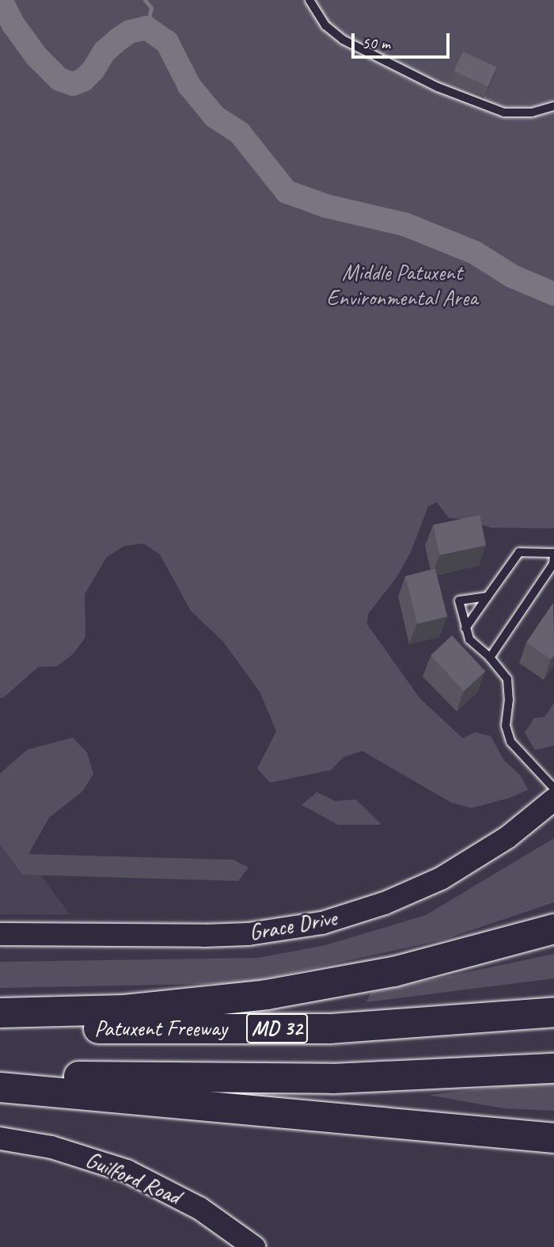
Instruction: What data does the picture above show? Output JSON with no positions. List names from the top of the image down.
{
  "streets": {
    "highway": ["Patuxent Freeway", "MD 32"],
    "street": ["Grace Drive", "Guilford Road"]
  },
  "parks": ["Middle Patuxent Environmental Area"],
  "scale_bar": "50 m"
}
